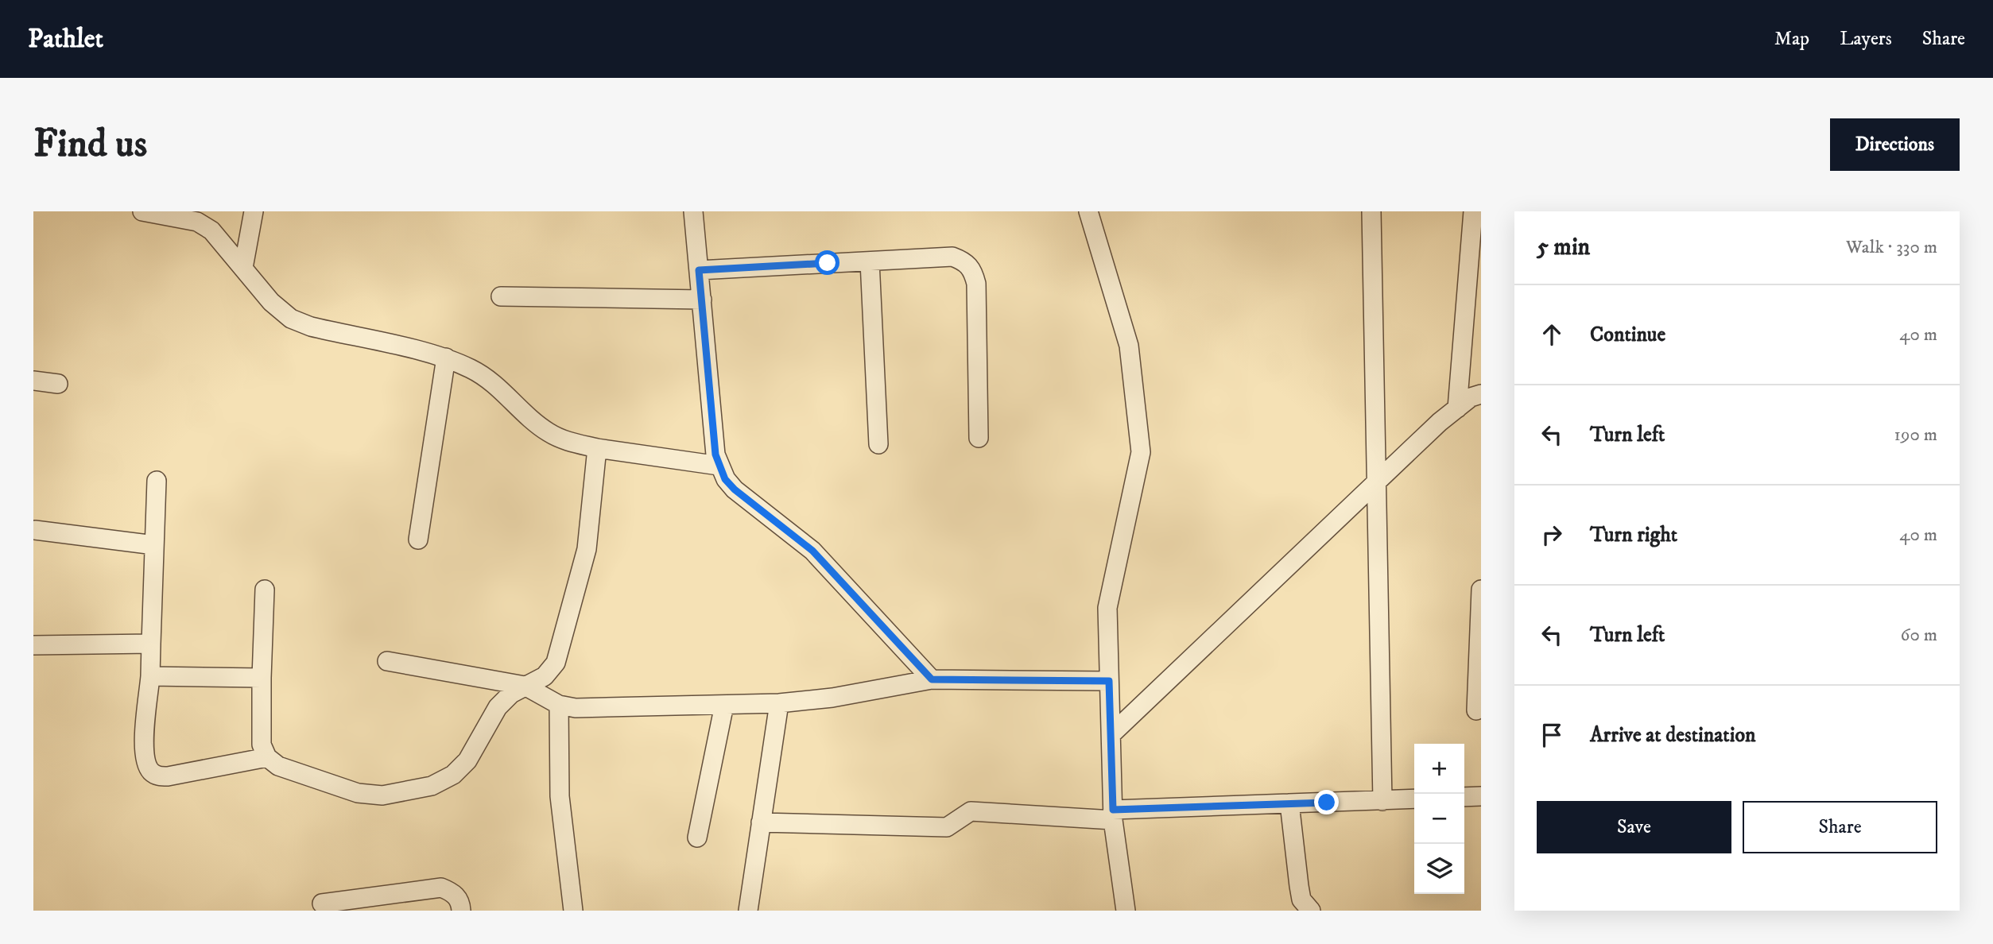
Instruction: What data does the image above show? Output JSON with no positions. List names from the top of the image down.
{
  "page": {
    "header": "Pathlet",
    "nav": ["Map", "Layers", "Share"],
    "buttons": [
      "Directions",
      ["Save", "Share"]
    ],
    "title": "Find us",
    "heading": ["5 min", "Walk · 330 m"],
    "list": [
      ["Continue", "40 m"],
      ["Turn left", "190 m"],
      ["Turn right", "40 m"],
      ["Turn left", "60 m"],
      "Arrive at destination"
    ],
    "map_buttons": ["+", "−"]
  }
}
